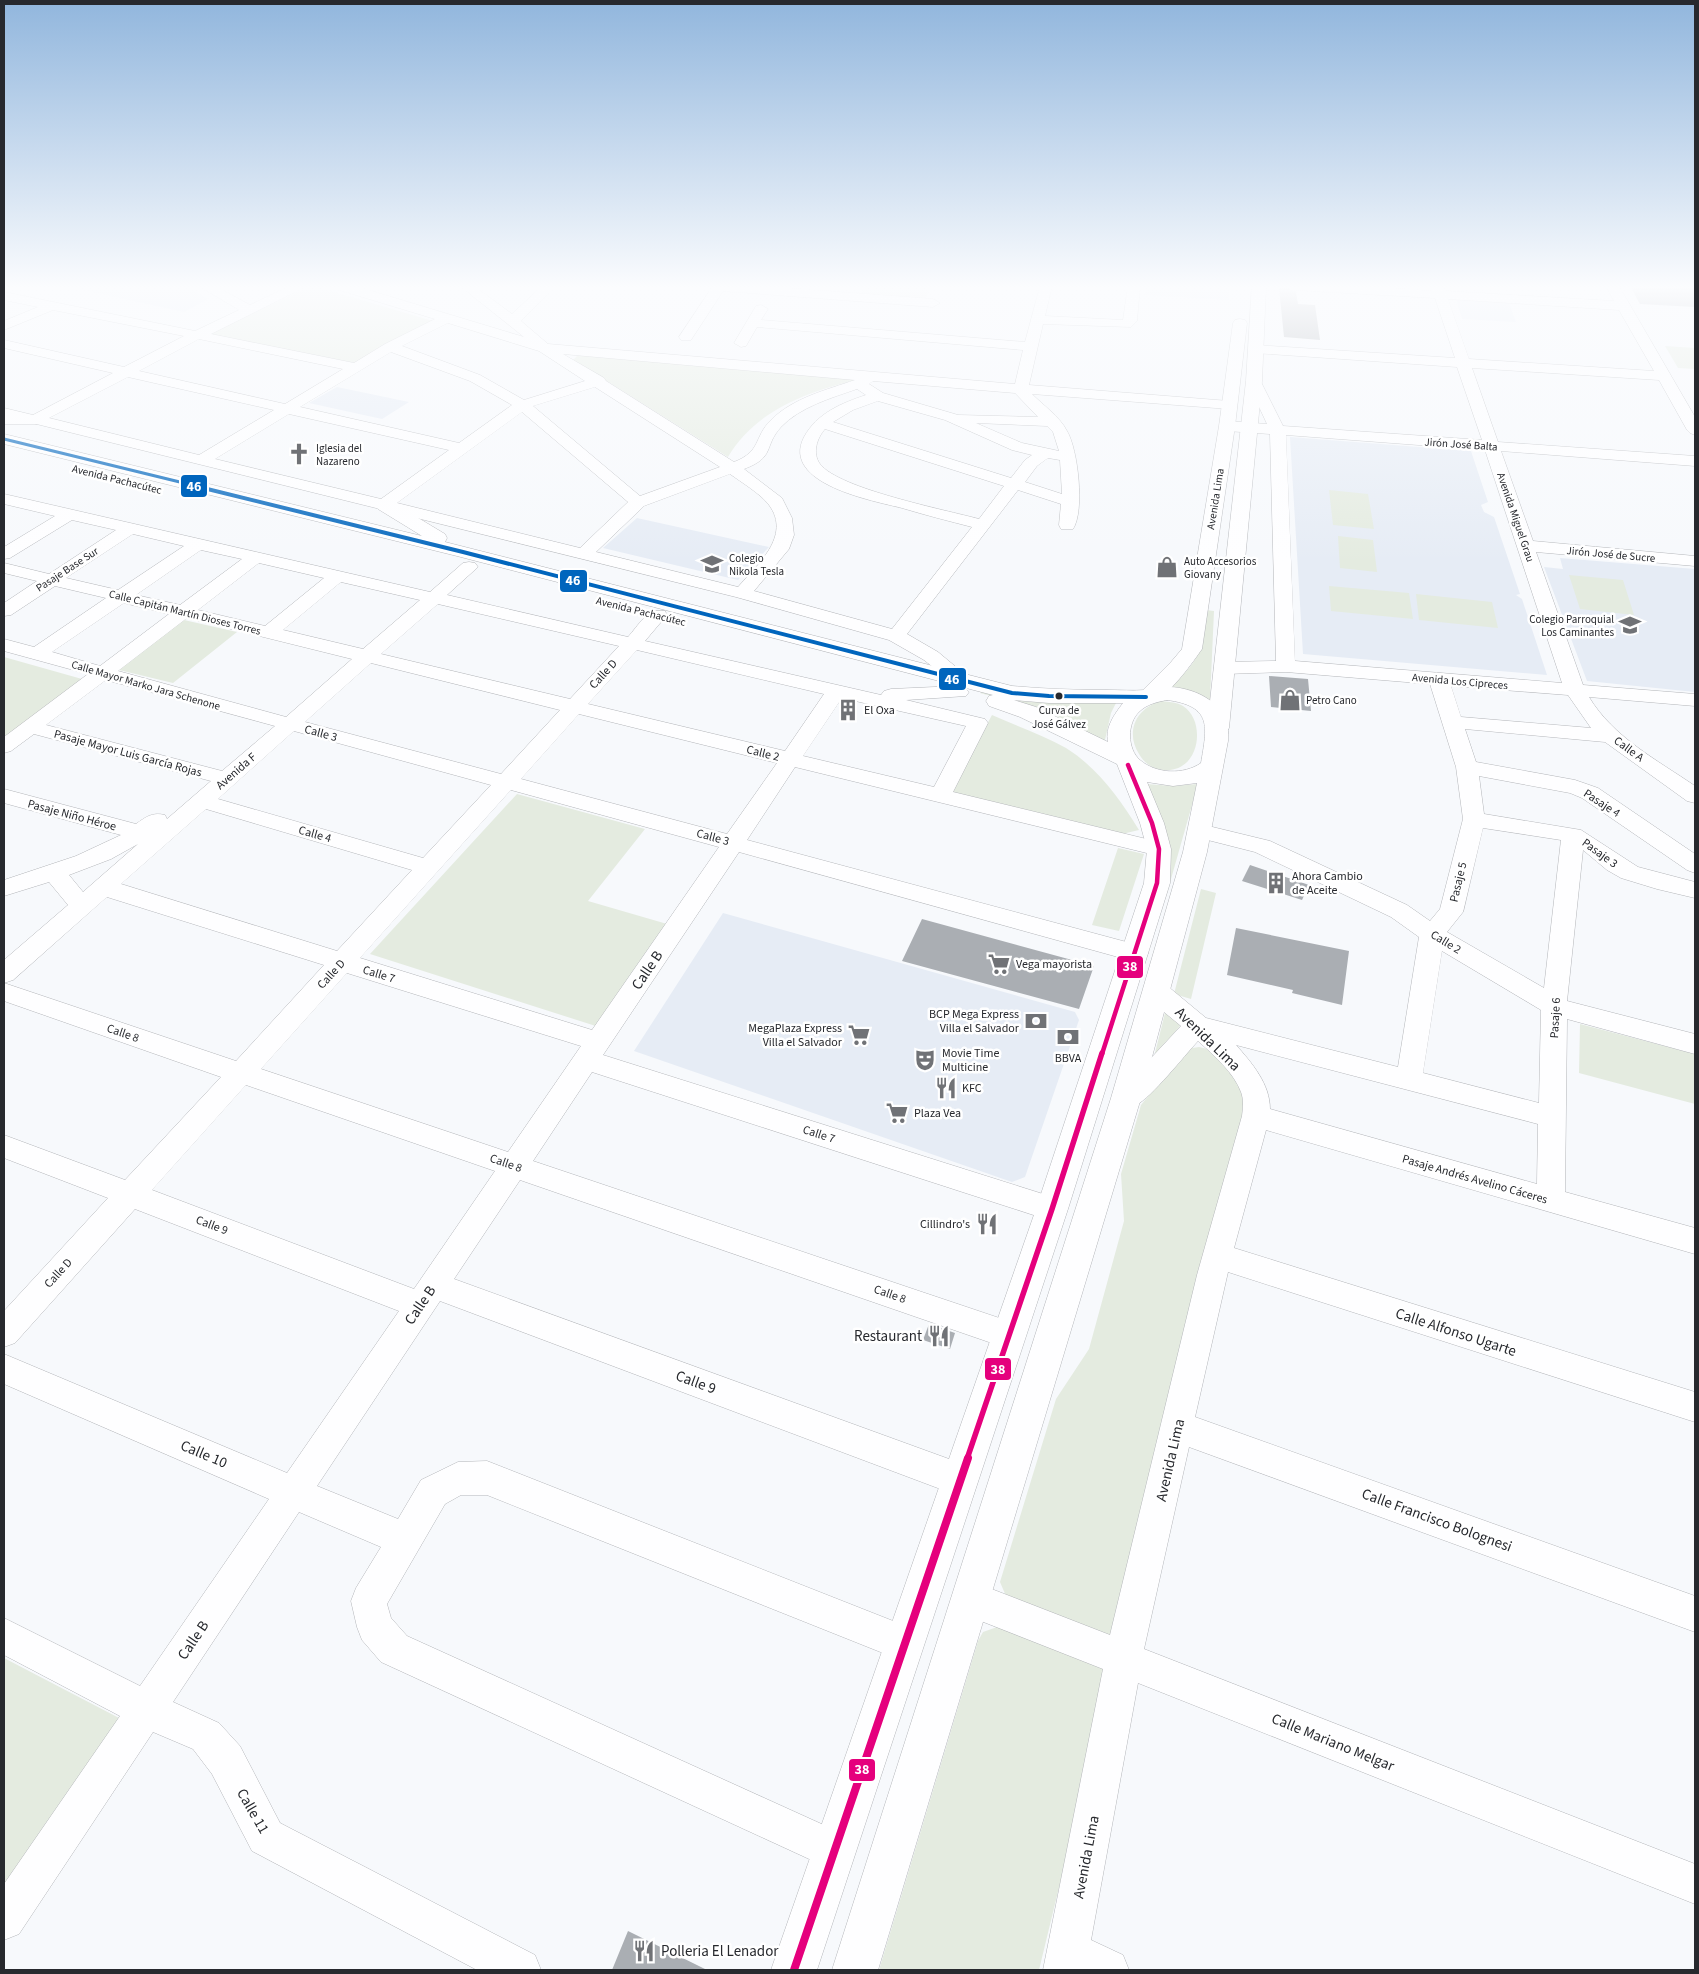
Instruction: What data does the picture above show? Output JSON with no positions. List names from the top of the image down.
{
  "streets": {
    "main road": ["Avenida Pachacútec", "Avenida Lima"],
    "street": [
      "Jirón José Balta",
      "Avenida Miguel Grau",
      "Jirón José de Sucre",
      "Pasaje Base Sur",
      "Calle Capitán Martín Dioses Torres",
      "Calle D",
      "Avenida Los Cipreces",
      "Calle Mayor Marko Jara Schenone",
      "Calle 3",
      "Calle A",
      "Pasaje Mayor Luis García Rojas",
      "Calle 2",
      "Avenida F",
      "Pasaje 4",
      "Pasaje Niño Héroe",
      "Calle 4",
      "Pasaje 3",
      "Pasaje 5",
      "Calle B",
      "Calle 7",
      "Pasaje 6",
      "Calle 8",
      "Pasaje Andrés Avelino Cáceres",
      "Calle 9",
      "Calle Alfonso Ugarte",
      "Calle 10",
      "Calle Francisco Bolognesi",
      "Calle Mariano Melgar",
      "Calle 11"
    ]
  },
  "crossings": [
    ["Jirón José Balta", "Avenida Lima"],
    ["Jirón José Balta", "Avenida Miguel Grau"],
    ["Avenida Pachacútec", "Avenida Lima"],
    ["Avenida Pachacútec", "Calle D"],
    ["Avenida Pachacútec", "Avenida F"],
    ["Avenida Lima", "Avenida Los Cipreces"],
    ["Avenida Lima", "Pasaje Andrés Avelino Cáceres"],
    ["Avenida Lima", "Calle Alfonso Ugarte"],
    ["Avenida Lima", "Calle Francisco Bolognesi"],
    ["Avenida Lima", "Calle Mariano Melgar"],
    ["Avenida Miguel Grau", "Jirón José de Sucre"],
    ["Avenida Miguel Grau", "Avenida Los Cipreces"],
    ["Avenida Miguel Grau", "Calle A"],
    ["Pasaje Base Sur", "Calle Capitán Martín Dioses Torres"],
    ["Calle Capitán Martín Dioses Torres", "Calle 2"],
    ["Calle Capitán Martín Dioses Torres", "Avenida F"],
    ["Calle D", "Calle 3"],
    ["Calle D", "Calle 2"],
    ["Calle D", "Calle 4"],
    ["Calle D", "Calle 7"],
    ["Calle D", "Calle 8"],
    ["Calle D", "Calle 9"],
    ["Avenida Los Cipreces", "Calle A"],
    ["Avenida Los Cipreces", "Pasaje 5"],
    ["Calle Mayor Marko Jara Schenone", "Calle 3"],
    ["Calle Mayor Marko Jara Schenone", "Avenida F"],
    ["Calle 3", "Avenida F"],
    ["Calle 3", "Calle B"],
    ["Pasaje Mayor Luis García Rojas", "Avenida F"],
    ["Calle 2", "Avenida F"],
    ["Calle 2", "Pasaje 5"],
    ["Calle 2", "Calle B"],
    ["Calle 2", "Pasaje 6"],
    ["Avenida F", "Calle 4"],
    ["Avenida F", "Calle 7"],
    ["Pasaje 4", "Pasaje 5"],
    ["Pasaje 3", "Pasaje 5"],
    ["Pasaje 3", "Pasaje 6"],
    ["Calle B", "Calle 7"],
    ["Calle B", "Calle 8"],
    ["Calle B", "Calle 9"],
    ["Calle B", "Calle 10"],
    ["Calle B", "Calle 11"],
    ["Pasaje 6", "Pasaje Andrés Avelino Cáceres"]
  ],
  "places": {
    "church": ["Iglesia del Nazareno"],
    "school or university": ["Colegio Nikola Tesla", "Colegio Parroquial Los Caminantes"],
    "shop": ["Auto Accesorios Giovany", "Petro Cano"],
    "other": ["Curva de José Gálvez"],
    "building": ["El Oxa", "Ahora Cambio de Aceite"],
    "supermarket": ["Vega mayorista", "MegaPlaza Express Villa el Salvador", "Plaza Vea"],
    "bank": ["BCP Mega Express Villa el Salvador", "BBVA"],
    "theatre": ["Movie Time Multicine"],
    "restaurant": [
      "KFC",
      "Cillindro's",
      "Restaurant",
      "Polleria El Lenador"
    ]
  },
  "lines": ["transit line 46", "transit line 38"]
}
